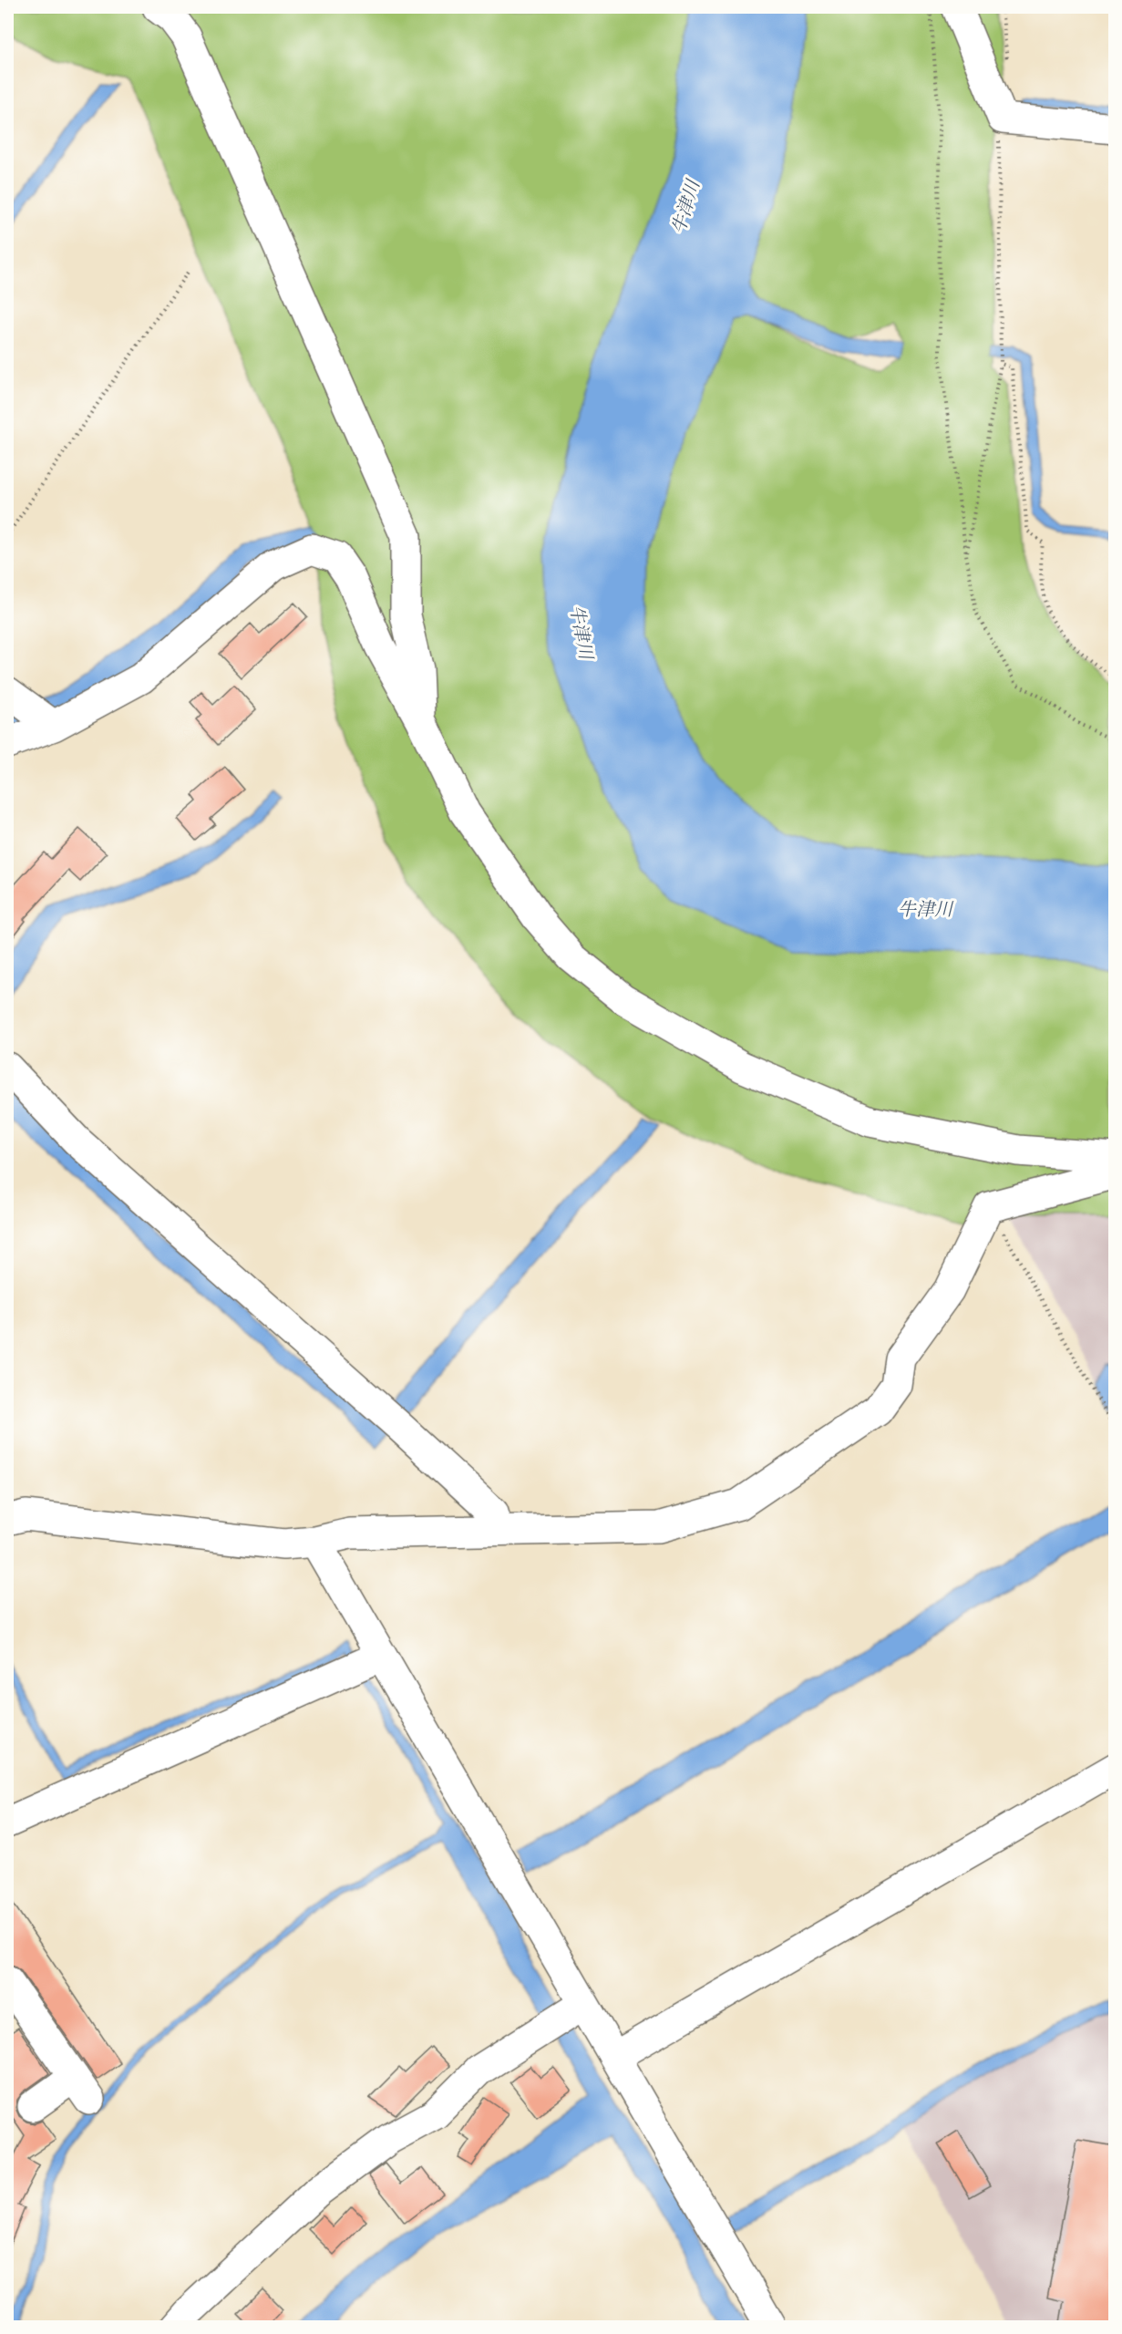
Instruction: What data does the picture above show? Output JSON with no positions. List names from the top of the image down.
{
  "water": ["牛津川"]
}
